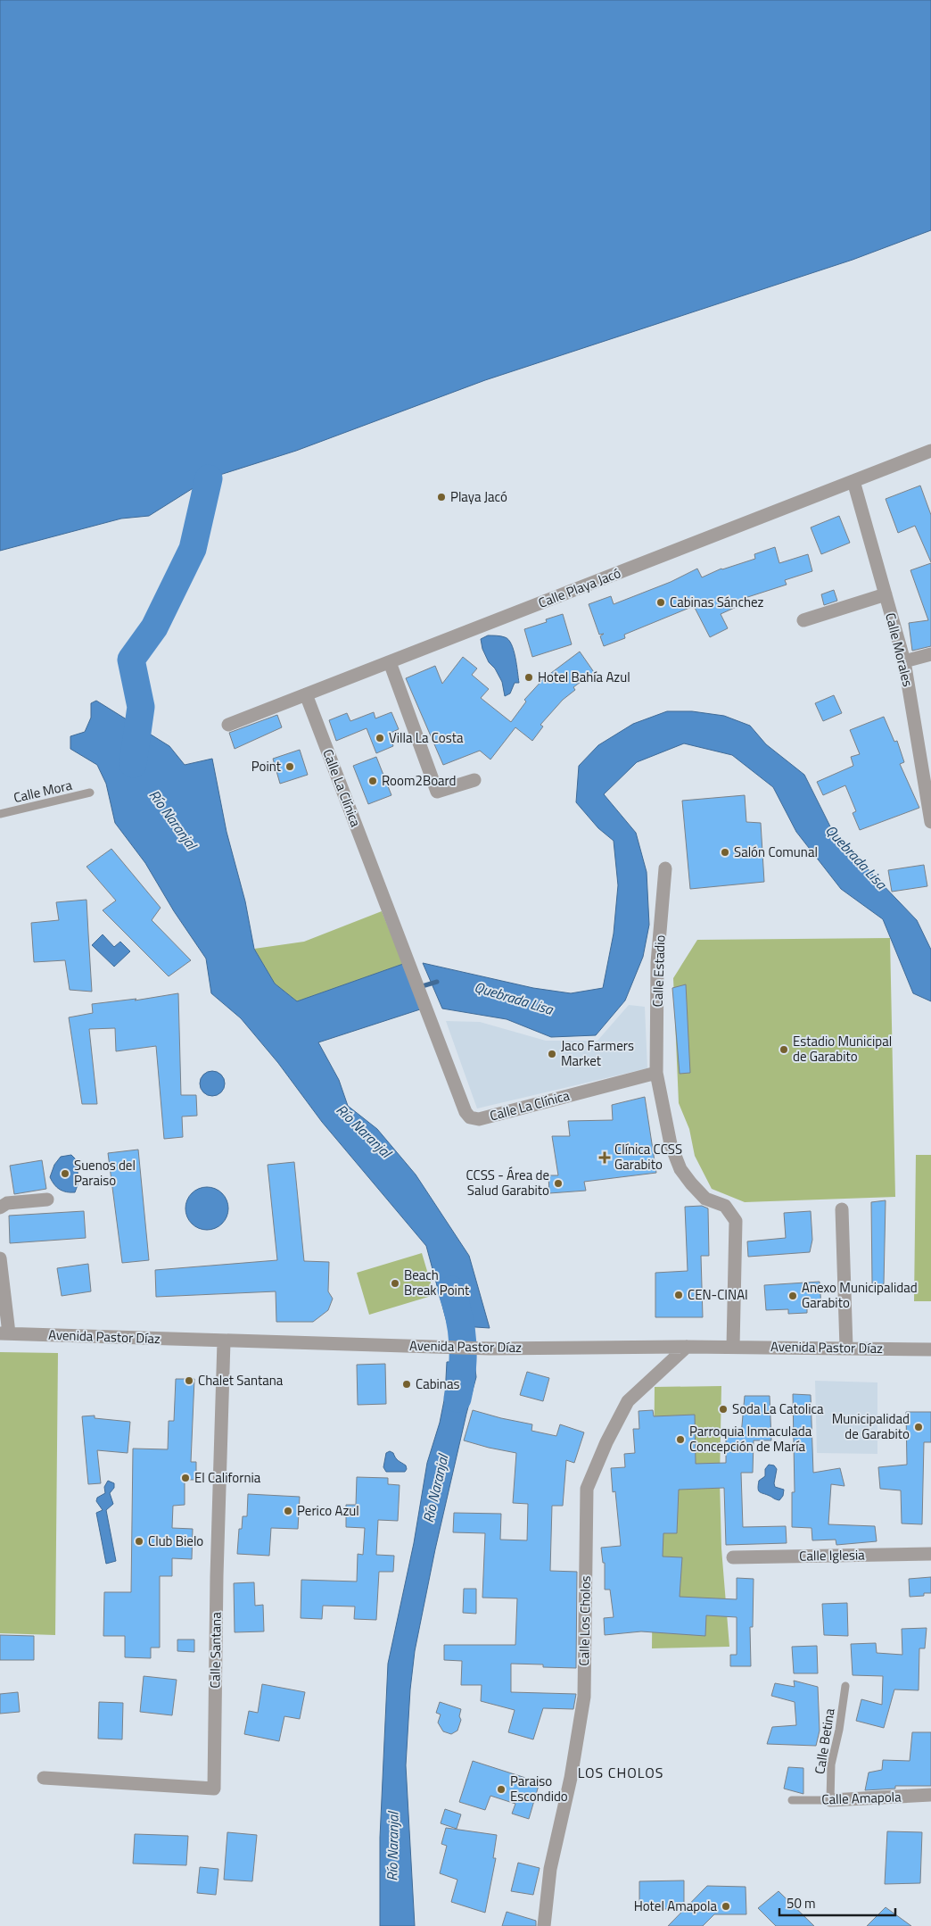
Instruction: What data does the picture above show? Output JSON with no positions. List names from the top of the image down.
{
  "streets": {
    "street": [
      "Calle Playa Jacó",
      "Calle Morales",
      "Calle La Clínica",
      "Calle Estadio",
      "Avenida Pastor Díaz",
      "Calle Iglesia",
      "Calle Los Cholos",
      "Calle Santana",
      "Calle Amapola"
    ],
    "lane": ["Calle Mora", "Calle Betina"]
  },
  "crossings": [
    ["Calle Playa Jacó", "Calle Morales"],
    ["Calle Playa Jacó", "Calle La Clínica"],
    ["Calle La Clínica", "Calle Estadio"],
    ["Avenida Pastor Díaz", "Calle Los Cholos"],
    ["Avenida Pastor Díaz", "Calle Santana"],
    ["Calle Betina", "Calle Amapola"]
  ],
  "districts": ["LOS CHOLOS"],
  "water": ["Río Naranjal", "Quebrada Lisa"],
  "places": {
    "other": [
      "Playa Jacó",
      "Cabinas Sánchez",
      "Hotel Bahía Azul",
      "Villa La Costa",
      "Point",
      "Room2Board",
      "Salón Comunal",
      "Estadio Municipal de Garabito",
      "Jaco Farmers Market",
      "Suenos del Paraiso",
      "CCSS - Área de Salud Garabito",
      "Beach Break Point",
      "CEN-CINAI",
      "Anexo Municipalidad Garabito",
      "Chalet Santana",
      "Cabinas",
      "Soda La Catolica",
      "Municipalidad de Garabito",
      "Parroquia Inmaculada Concepción de María",
      "El California",
      "Perico Azul",
      "Club Bielo",
      "Paraiso Escondido",
      "Hotel Amapola"
    ],
    "health": ["Clínica CCSS Garabito"]
  },
  "scale_bar": "50 m"
}
